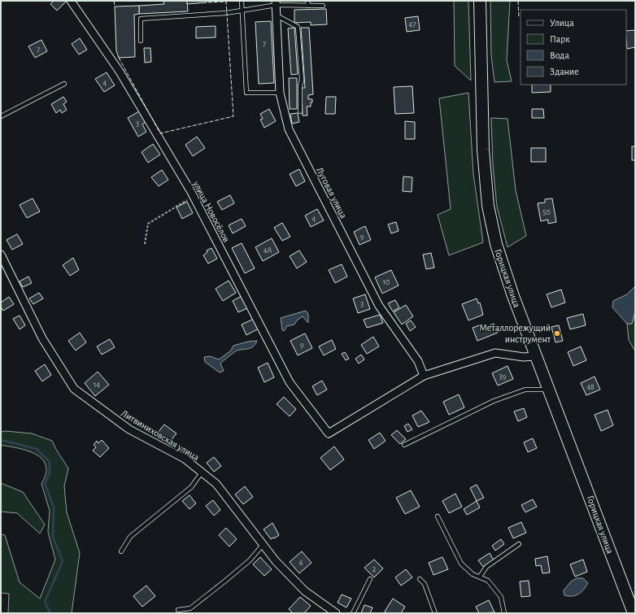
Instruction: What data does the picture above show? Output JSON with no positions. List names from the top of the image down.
{
  "streets": {
    "main road": ["Горицкая улица"],
    "street": ["Луговая улица", "улица Новосёлов", "Литвиниховская улица"]
  },
  "crossings": [
    ["Луговая улица", "улица Новосёлов"]
  ],
  "places": ["Металлорежущий инструмент"],
  "house_numbers": [
    "47",
    "7",
    "7",
    "4",
    "3",
    "50",
    "4",
    "9",
    "4А",
    "10",
    "3",
    "9",
    "39",
    "14",
    "48",
    "6",
    "2"
  ],
  "legend": [
    "Улица",
    "Парк",
    "Вода",
    "Здание"
  ]
}
